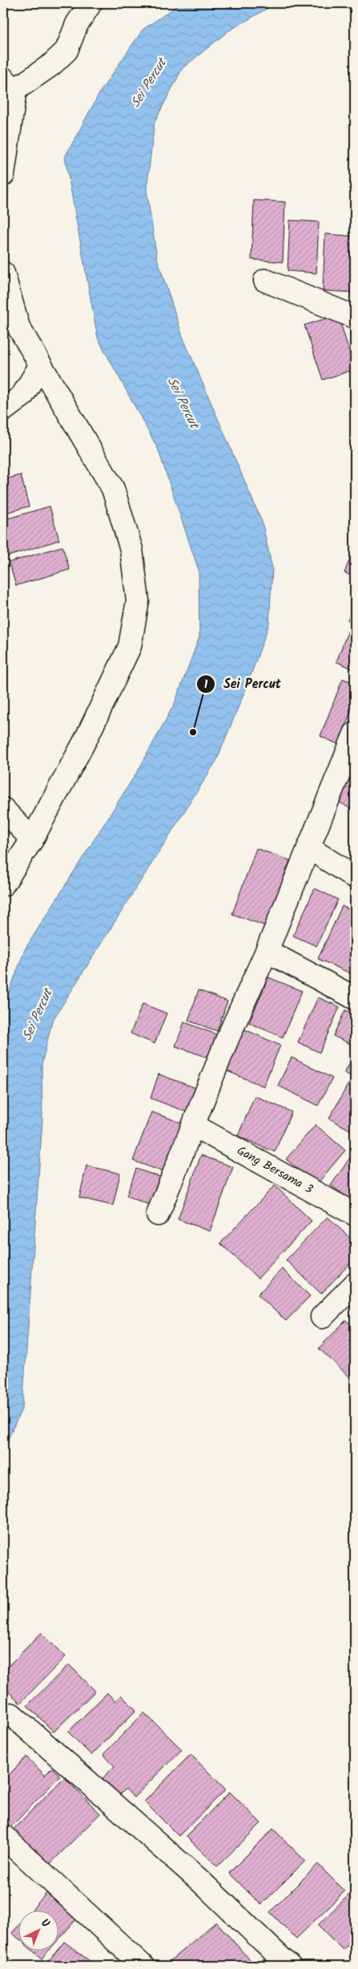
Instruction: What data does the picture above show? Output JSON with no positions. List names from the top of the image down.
{
  "streets": {
    "street": ["Gang Bersama 3"]
  },
  "water": ["Sei Percut"],
  "places": ["Sei Percut"],
  "north": "top right"
}
